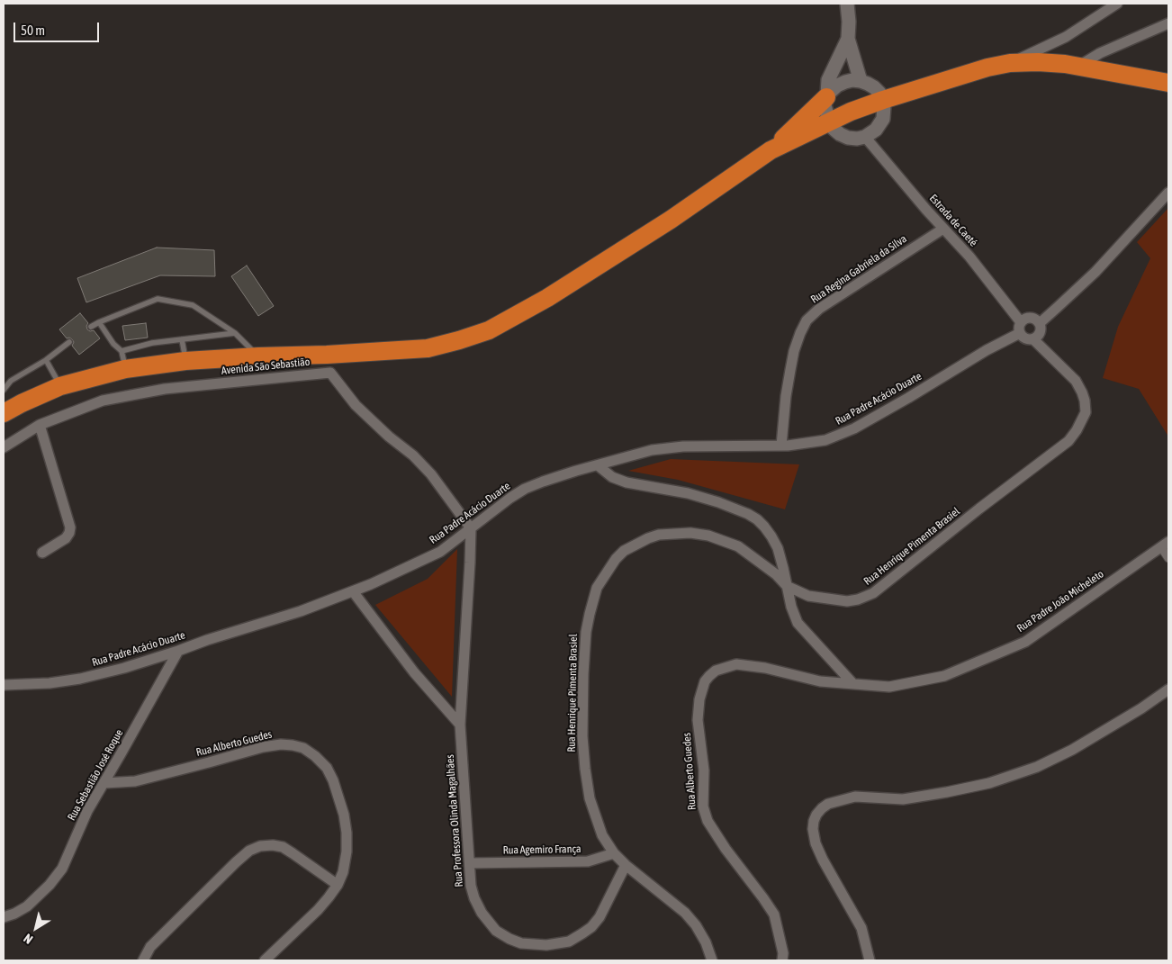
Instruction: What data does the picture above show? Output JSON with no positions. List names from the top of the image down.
{
  "streets": {
    "street": [
      "Estrada de Caeté",
      "Rua Regina Gabriela da Silva",
      "Avenida São Sebastião",
      "Rua Padre Acácio Duarte",
      "Rua Henrique Pimenta Brasiel",
      "Rua Padre João Micheleto",
      "Rua Alberto Guedes",
      "Rua Sebastião José Roque",
      "Rua Professora Olinda Magalhães",
      "Rua Agemiro França"
    ]
  },
  "crossings": [
    ["Estrada de Caeté", "Rua Regina Gabriela da Silva"],
    ["Estrada de Caeté", "Rua Padre Acácio Duarte"],
    ["Estrada de Caeté", "Rua Henrique Pimenta Brasiel"],
    ["Rua Regina Gabriela da Silva", "Rua Padre Acácio Duarte"],
    ["Rua Padre Acácio Duarte", "Rua Henrique Pimenta Brasiel"],
    ["Rua Padre Acácio Duarte", "Rua Sebastião José Roque"],
    ["Rua Padre Acácio Duarte", "Rua Professora Olinda Magalhães"],
    ["Rua Henrique Pimenta Brasiel", "Rua Professora Olinda Magalhães"],
    ["Rua Henrique Pimenta Brasiel", "Rua Agemiro França"],
    ["Rua Padre João Micheleto", "Rua Alberto Guedes"],
    ["Rua Alberto Guedes", "Rua Sebastião José Roque"],
    ["Rua Professora Olinda Magalhães", "Rua Agemiro França"]
  ],
  "scale_bar": "50 m",
  "north": "bottom left"
}
